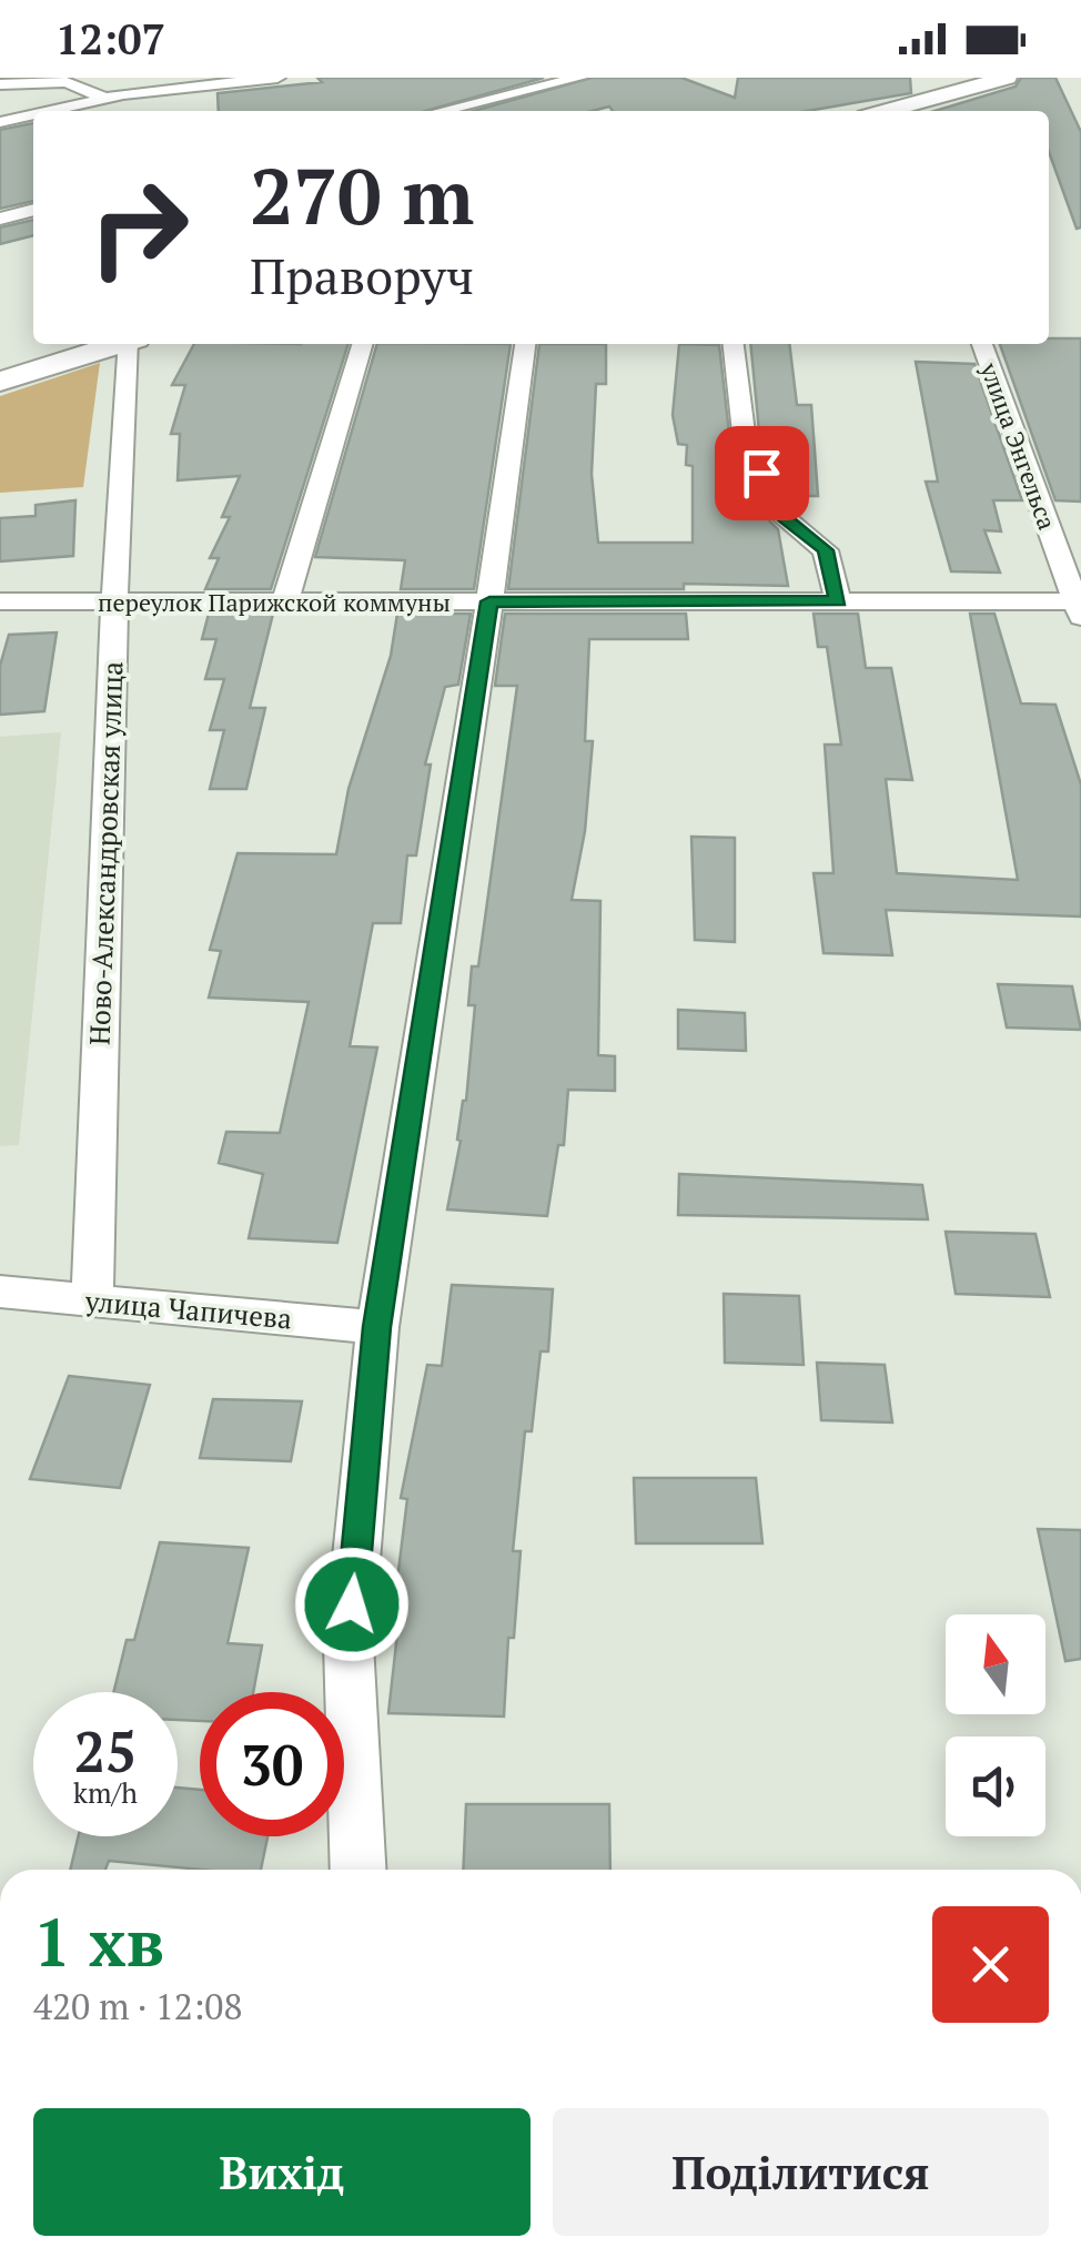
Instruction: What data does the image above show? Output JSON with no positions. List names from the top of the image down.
{
  "streets": {
    "street": [
      "улица Энгельса",
      "переулок Парижской коммуны",
      "Ново-Александровская улица",
      "улица Чапичева"
    ]
  },
  "crossings": [
    ["улица Энгельса", "переулок Парижской коммуны"],
    ["переулок Парижской коммуны", "Ново-Александровская улица"],
    ["Ново-Александровская улица", "улица Чапичева"]
  ],
  "north": "top",
  "page": {
    "status": "12:07",
    "turn": ["270 m", "Праворуч"],
    "speed": "25 km/h",
    "limit": "30",
    "heading": ["1 хв", "420 m · 12:08"],
    "buttons": ["Вихід", "Поділитися"]
  }
}
